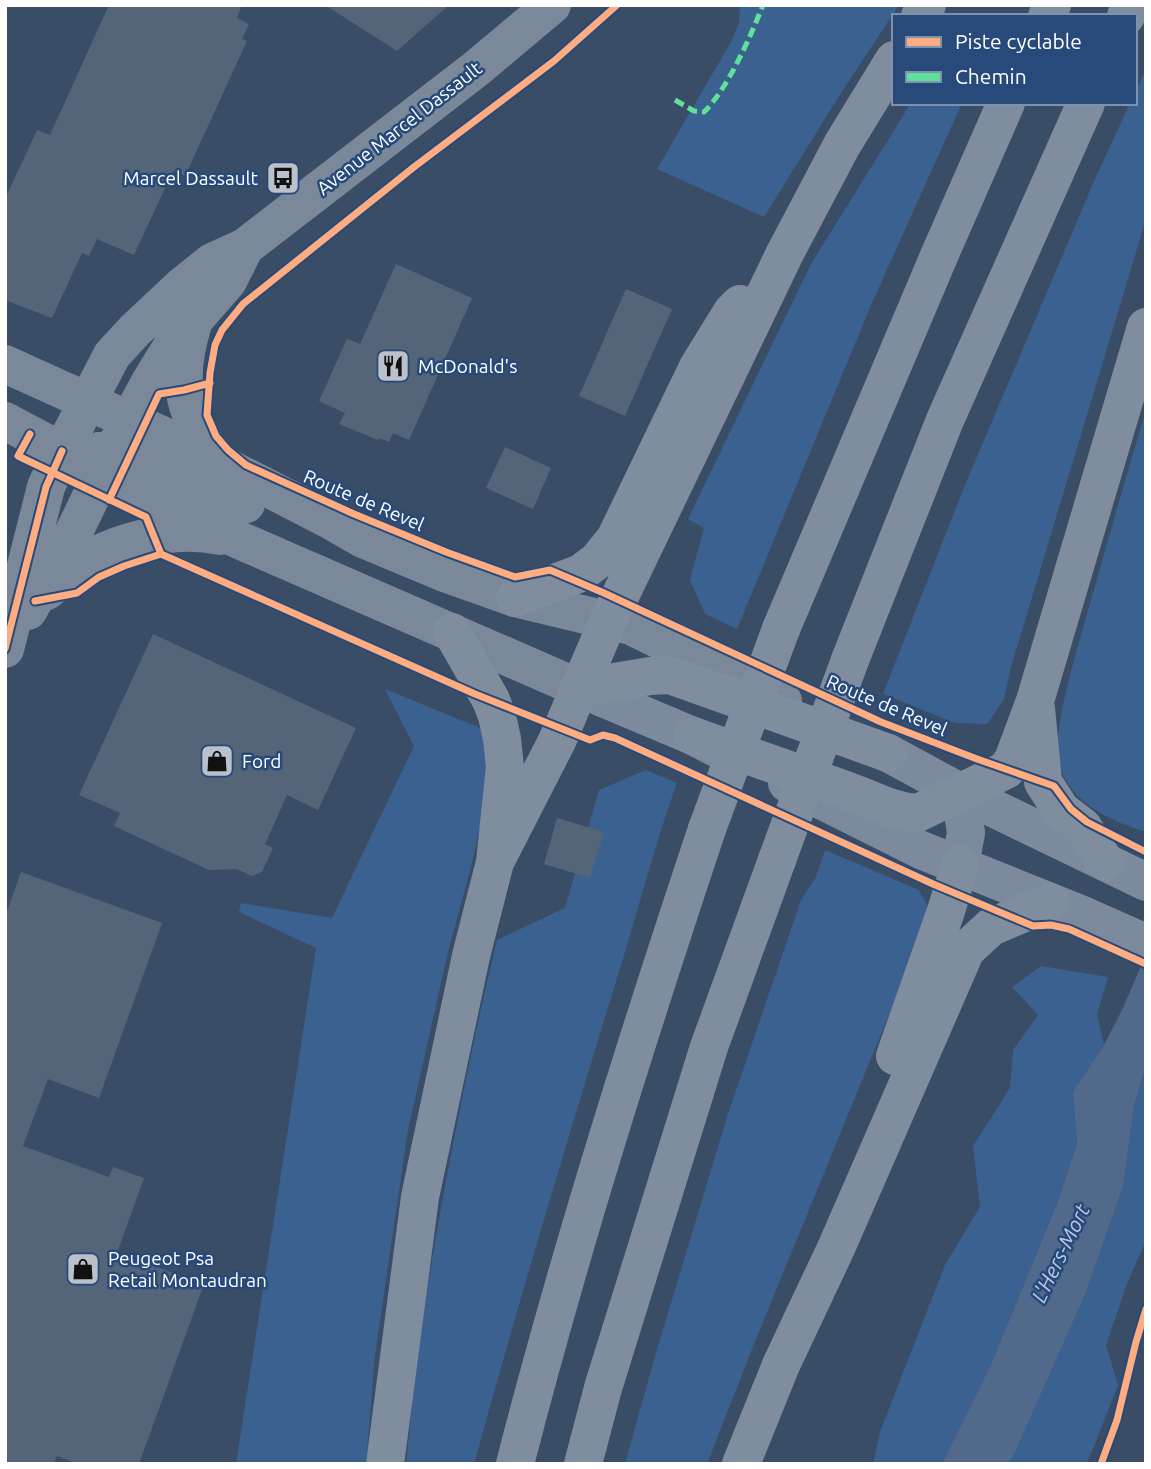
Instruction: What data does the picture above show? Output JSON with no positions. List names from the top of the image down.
{
  "streets": {
    "main road": ["Avenue Marcel Dassault", "Route de Revel"]
  },
  "crossings": [
    ["Avenue Marcel Dassault", "Route de Revel"]
  ],
  "water": ["L'Hers-Mort"],
  "places": {
    "bus stop": ["Marcel Dassault"],
    "restaurant": ["McDonald's"],
    "shop": ["Ford", "Peugeot Psa Retail Montaudran"]
  },
  "legend": ["Piste cyclable", "Chemin"]
}
